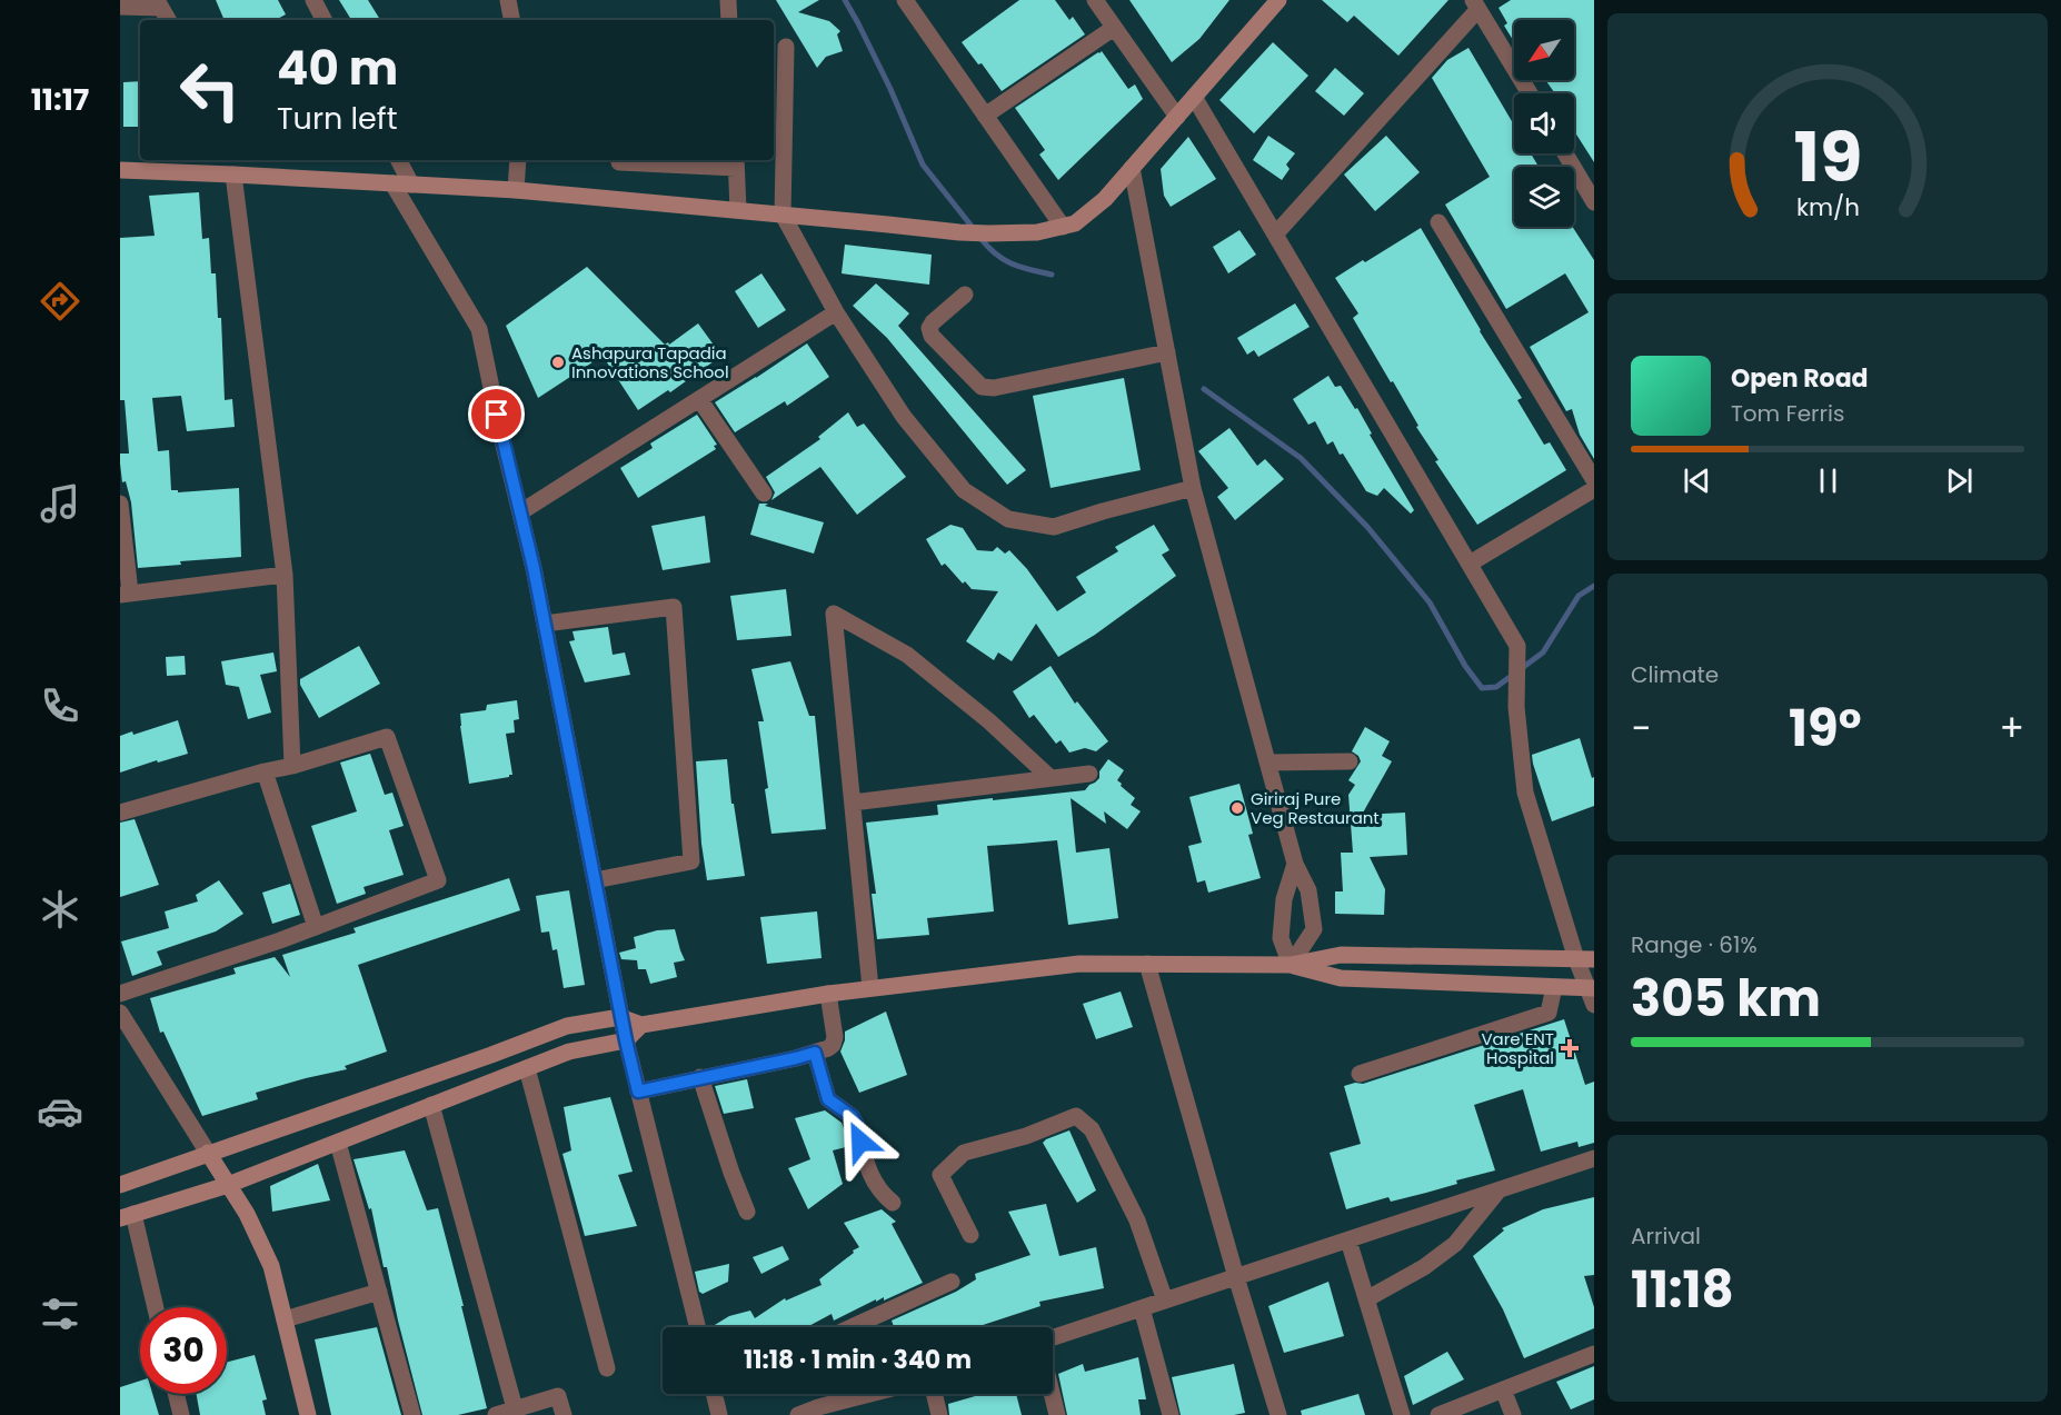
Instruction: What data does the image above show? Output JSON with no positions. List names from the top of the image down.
{
  "places": {
    "other": ["Ashapura Tapadia Innovations School", "Giriraj Pure Veg Restaurant"],
    "health": ["Vare ENT Hospital"]
  },
  "north": "bottom left",
  "page": {
    "tabs": "11:17",
    "turn": ["40 m", "Turn left"],
    "song": ["Open Road", "Tom Ferris"],
    "tile": [
      "Climate",
      ["Range · 61%", "305 km"],
      ["Arrival", "11:18"]
    ],
    "heat": ["−", "19°", "+"],
    "limit": "30",
    "trip": "11:18 · 1 min · 340 m",
    "gauge": ["19", "km/h"]
  }
}
